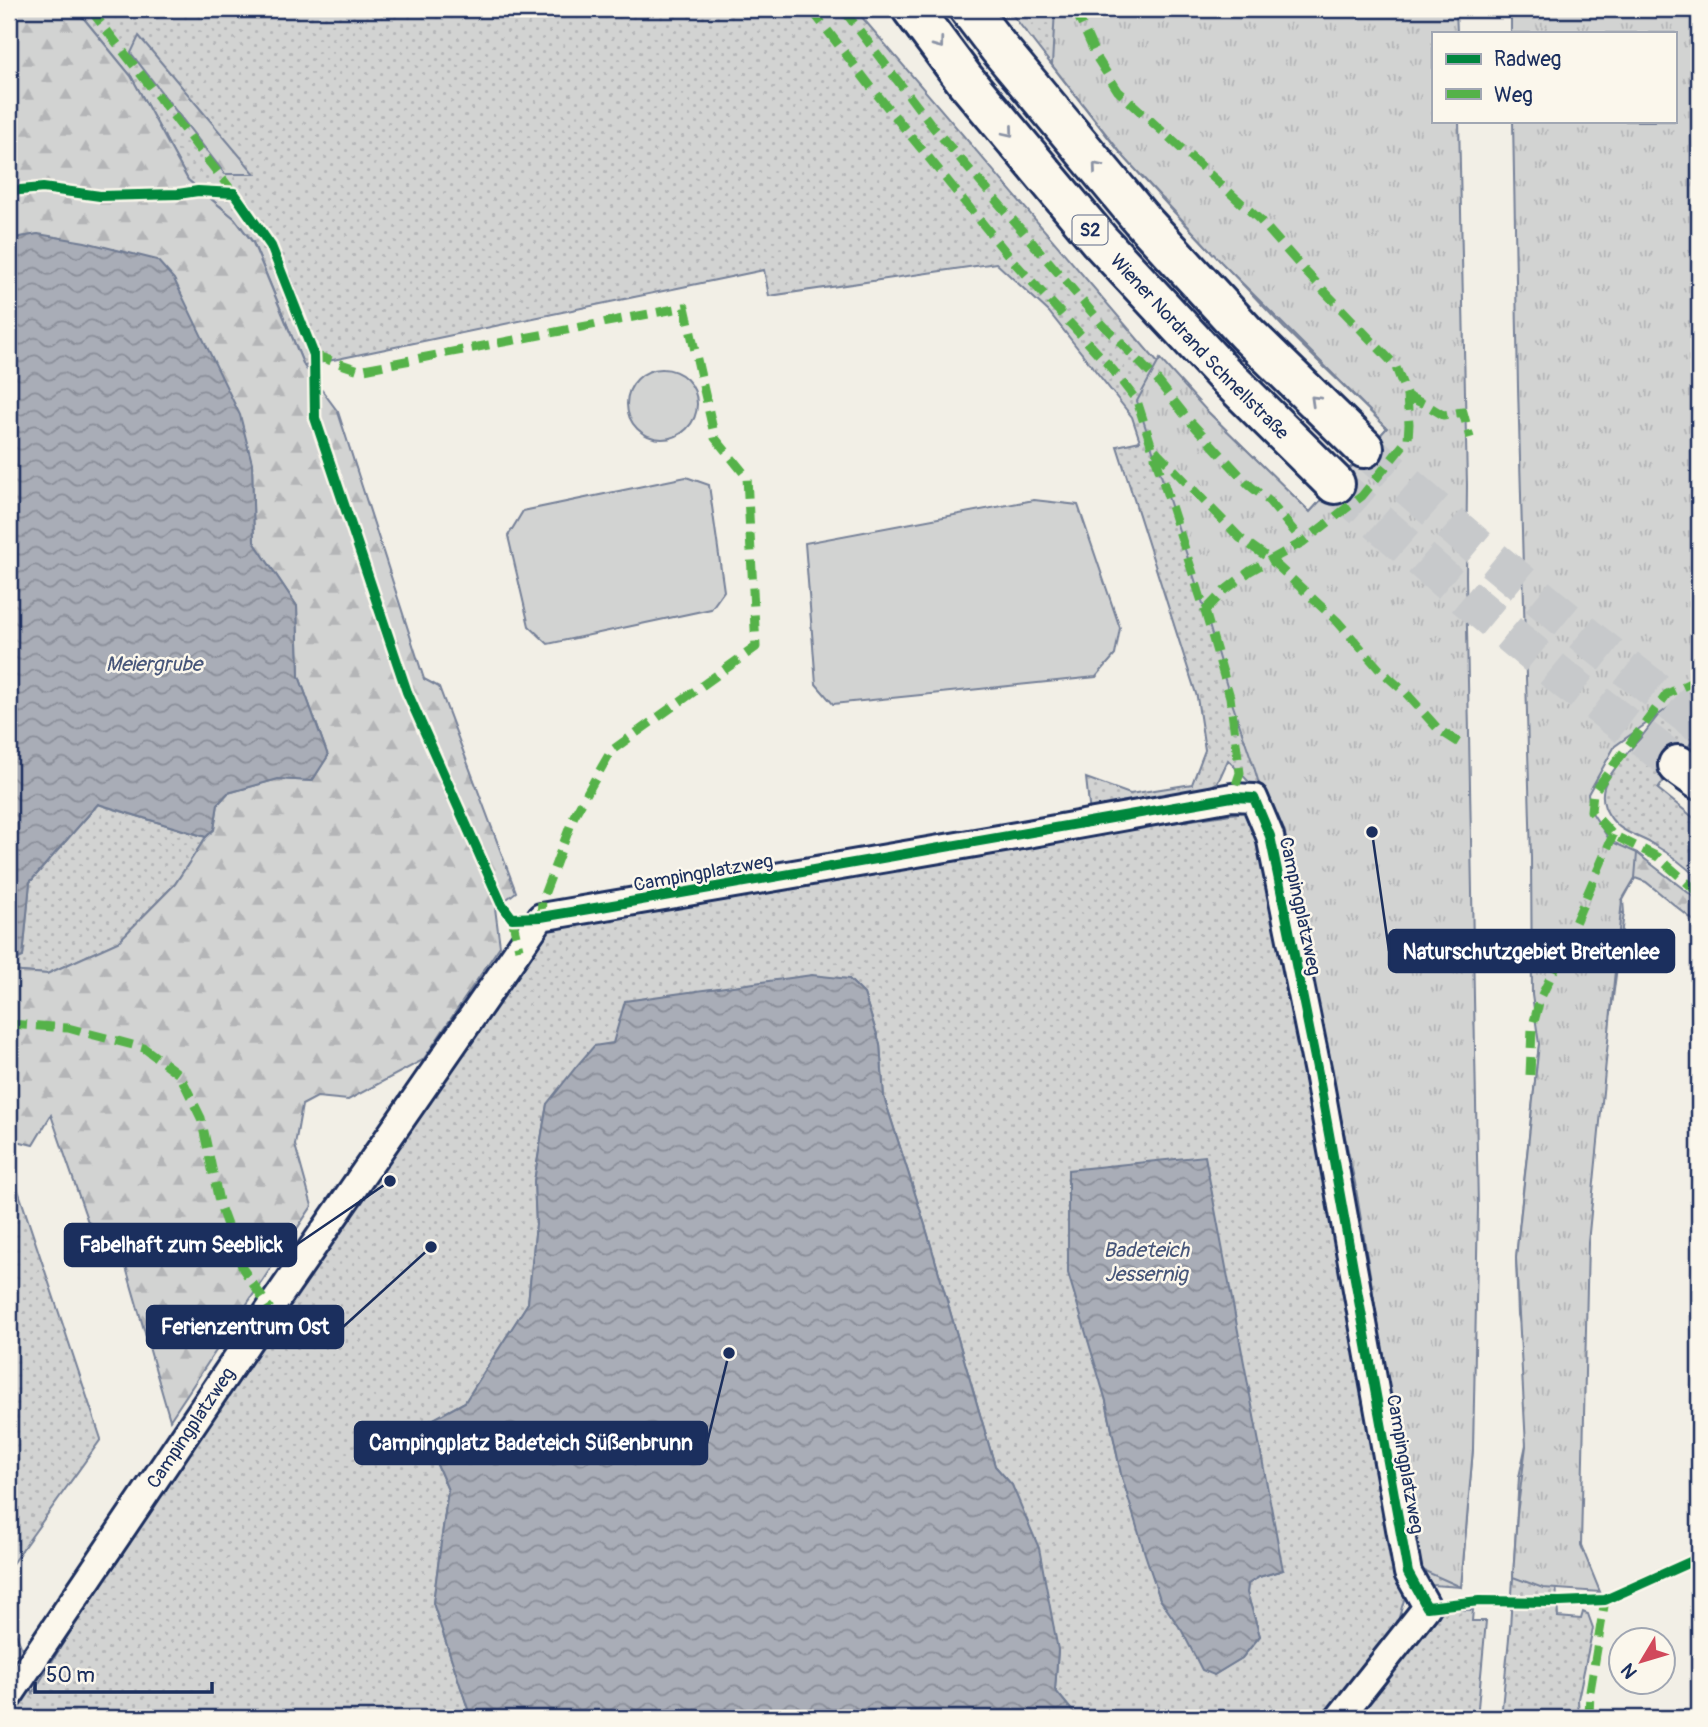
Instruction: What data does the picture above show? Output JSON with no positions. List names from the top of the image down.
{
  "streets": {
    "highway": ["S2", "Wiener Nordrand Schnellstraße"],
    "street": ["Campingplatzweg"]
  },
  "water": ["Meiergrube", "Badeteich Jessernig"],
  "places": [
    "Naturschutzgebiet Breitenlee",
    "Fabelhaft zum Seeblick",
    "Ferienzentrum Ost",
    "Campingplatz Badeteich Süßenbrunn"
  ],
  "legend": ["Radweg", "Weg"],
  "scale_bar": "50 m",
  "north": "bottom left"
}
